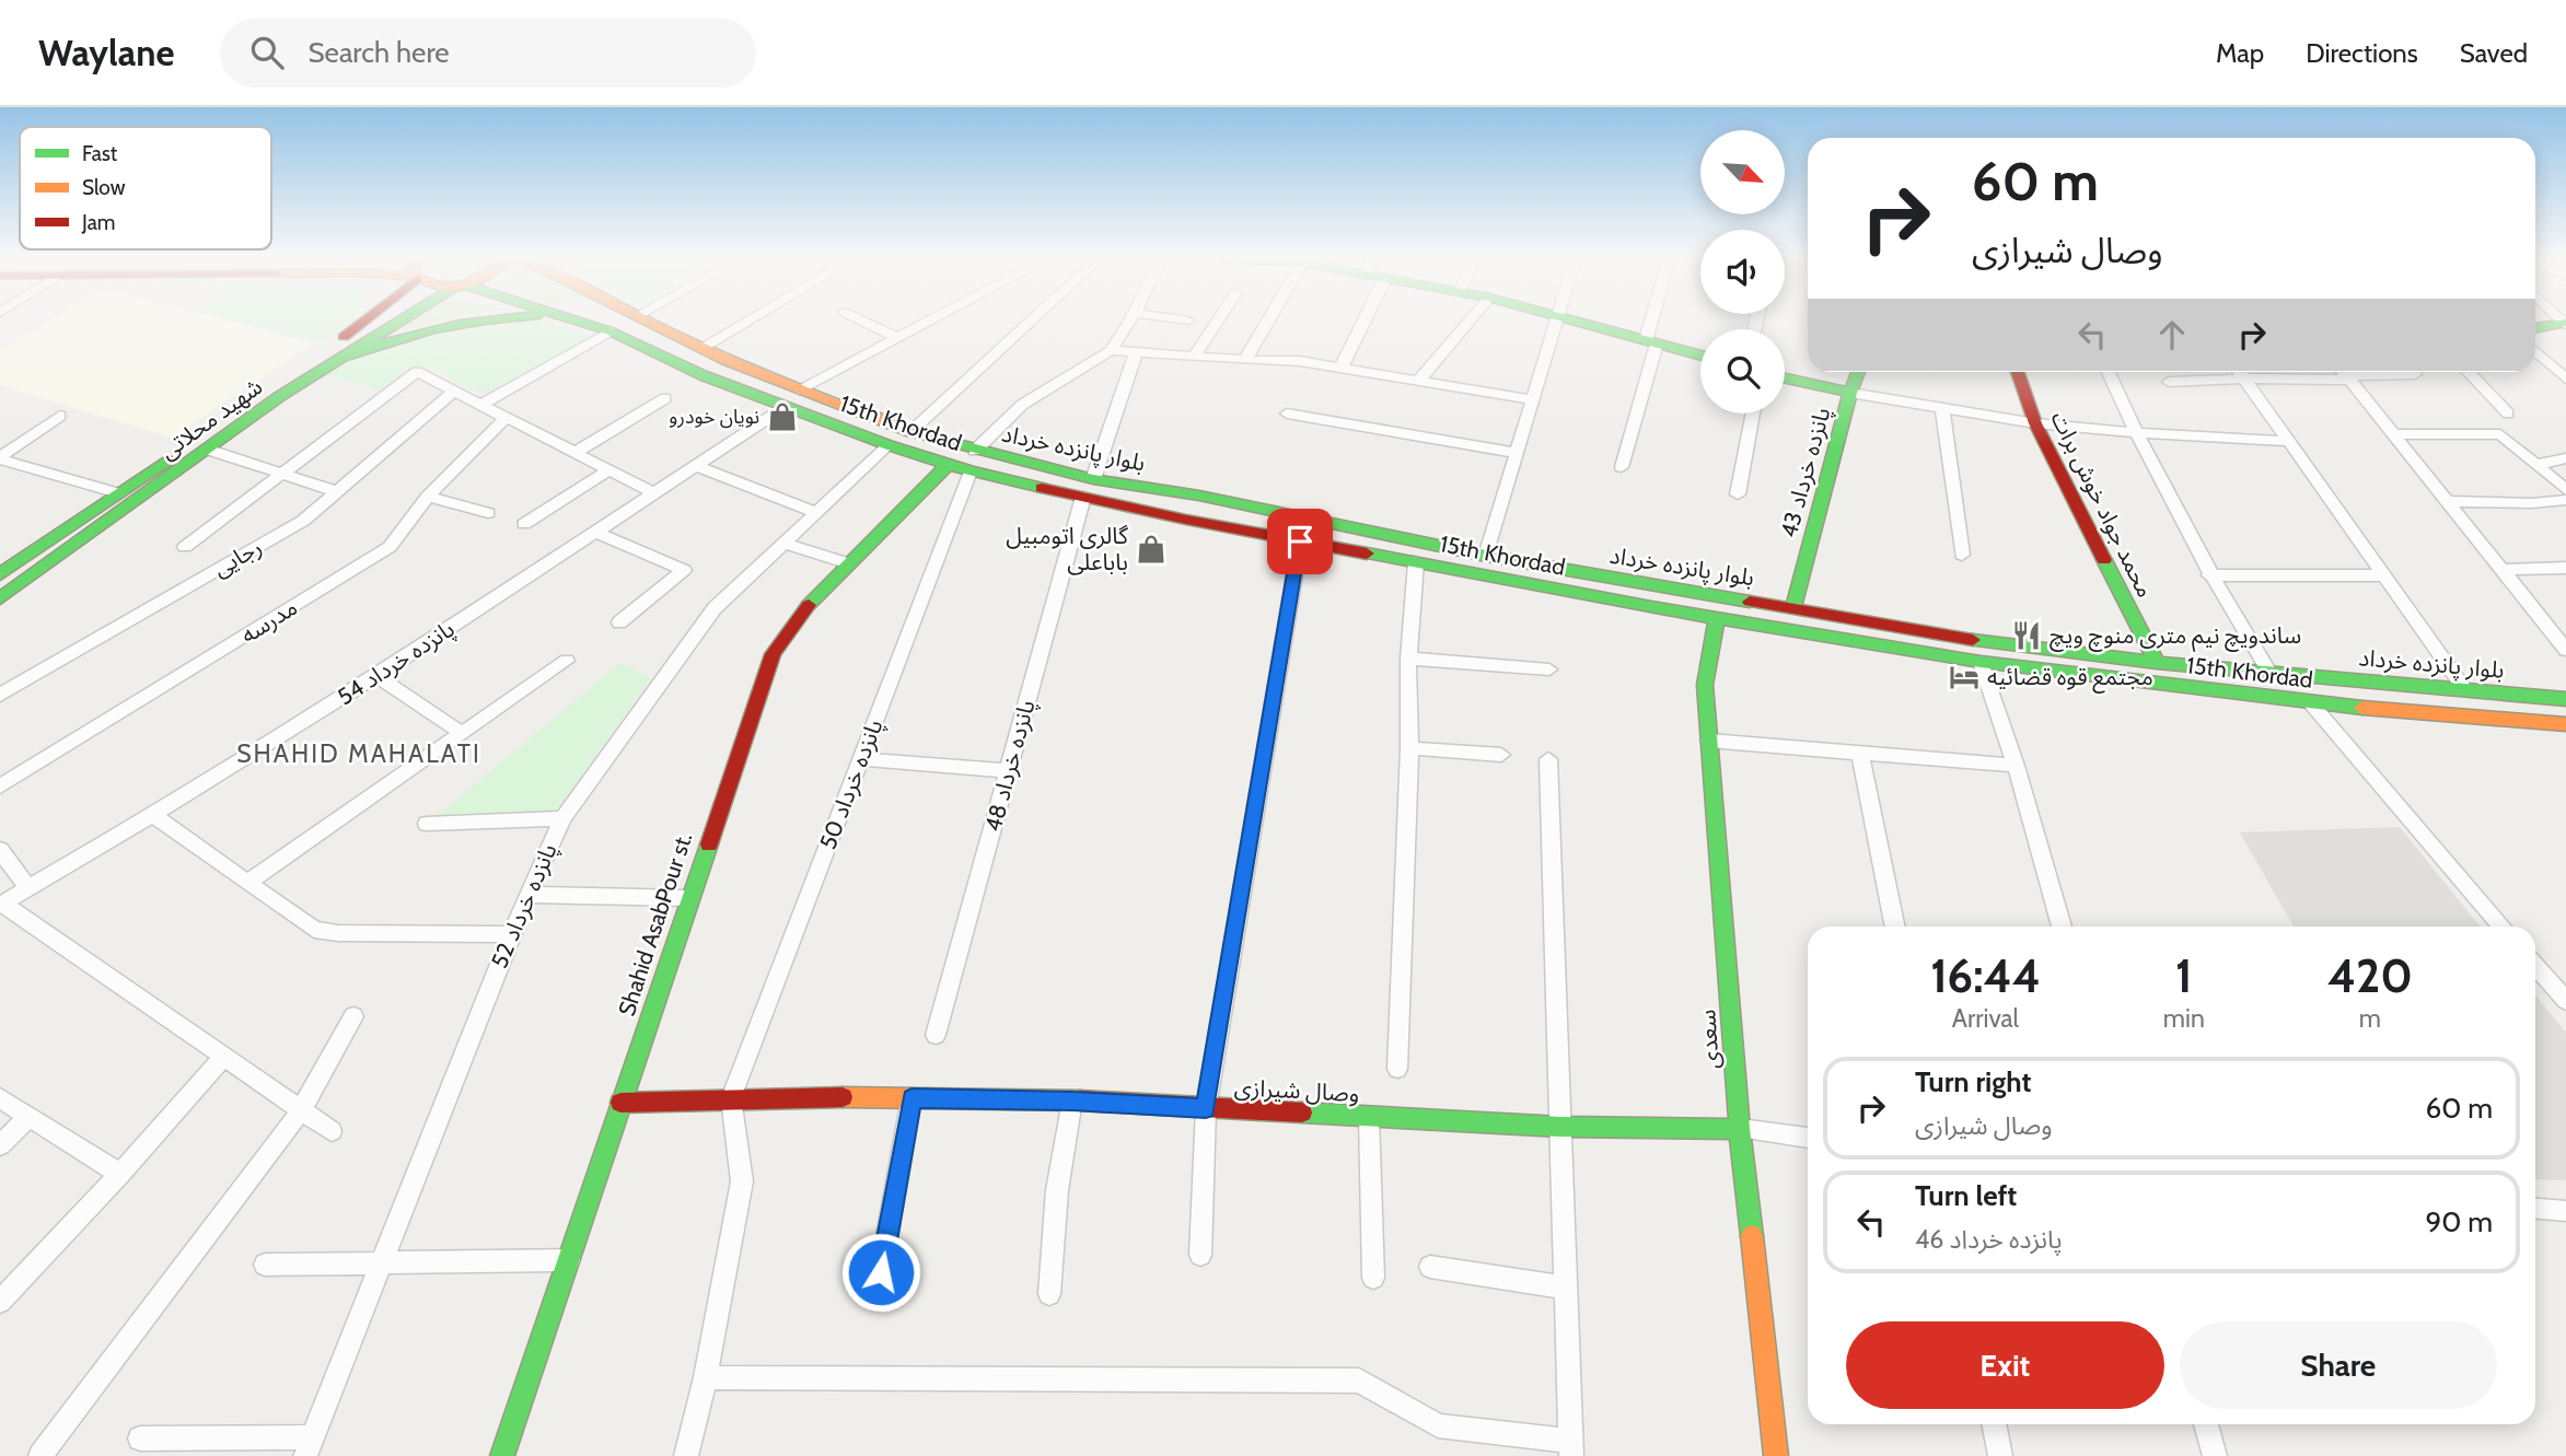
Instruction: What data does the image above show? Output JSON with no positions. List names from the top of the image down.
{
  "streets": {
    "main road": [
      "شهید محلاتی",
      "15th Khordad",
      "بلوار پانزده خرداد",
      "پانزده خرداد 43",
      "محمد جواد خوش برات",
      "Shahid AsabPour st.",
      "سعدی",
      "وصال شیرازی"
    ],
    "street": [
      "رجایی",
      "مدرسه",
      "پانزده خرداد 54",
      "پانزده خرداد 48",
      "پانزده خرداد 50",
      "پانزده خرداد 52"
    ]
  },
  "crossings": [
    ["15th Khordad", "پانزده خرداد 54"],
    ["15th Khordad", "پانزده خرداد 48"],
    ["15th Khordad", "پانزده خرداد 50"],
    ["15th Khordad", "پانزده خرداد 52"],
    ["15th Khordad", "Shahid AsabPour st."],
    ["15th Khordad", "سعدی"],
    ["بلوار پانزده خرداد", "پانزده خرداد 43"],
    ["بلوار پانزده خرداد", "محمد جواد خوش برات"],
    ["پانزده خرداد 50", "وصال شیرازی"],
    ["Shahid AsabPour st.", "وصال شیرازی"],
    ["سعدی", "وصال شیرازی"]
  ],
  "districts": ["SHAHID MAHALATI"],
  "places": {
    "shop": ["نویان خودرو", "گالری اتومبیل باباعلی"],
    "restaurant": ["ساندویچ نیم متری منوچ ویچ"],
    "hotel": ["مجتمع قوه قضائیه"]
  },
  "legend": ["Fast", "Slow", "Jam"],
  "north": "bottom right",
  "page": {
    "header": "Waylane",
    "search": "Search here",
    "nav": ["Map", "Directions", "Saved"],
    "turn": ["60 m", "وصال شیرازی"],
    "eta": [
      "16:44",
      "Arrival",
      "1",
      "min",
      "420",
      "m"
    ],
    "list": [
      {
        "name": "Turn right",
        "note": "وصال شیرازی",
        "value": "60 m"
      },
      {
        "name": "Turn left",
        "note": "پانزده خرداد 46",
        "value": "90 m"
      }
    ],
    "buttons": ["Exit", "Share"]
  }
}
